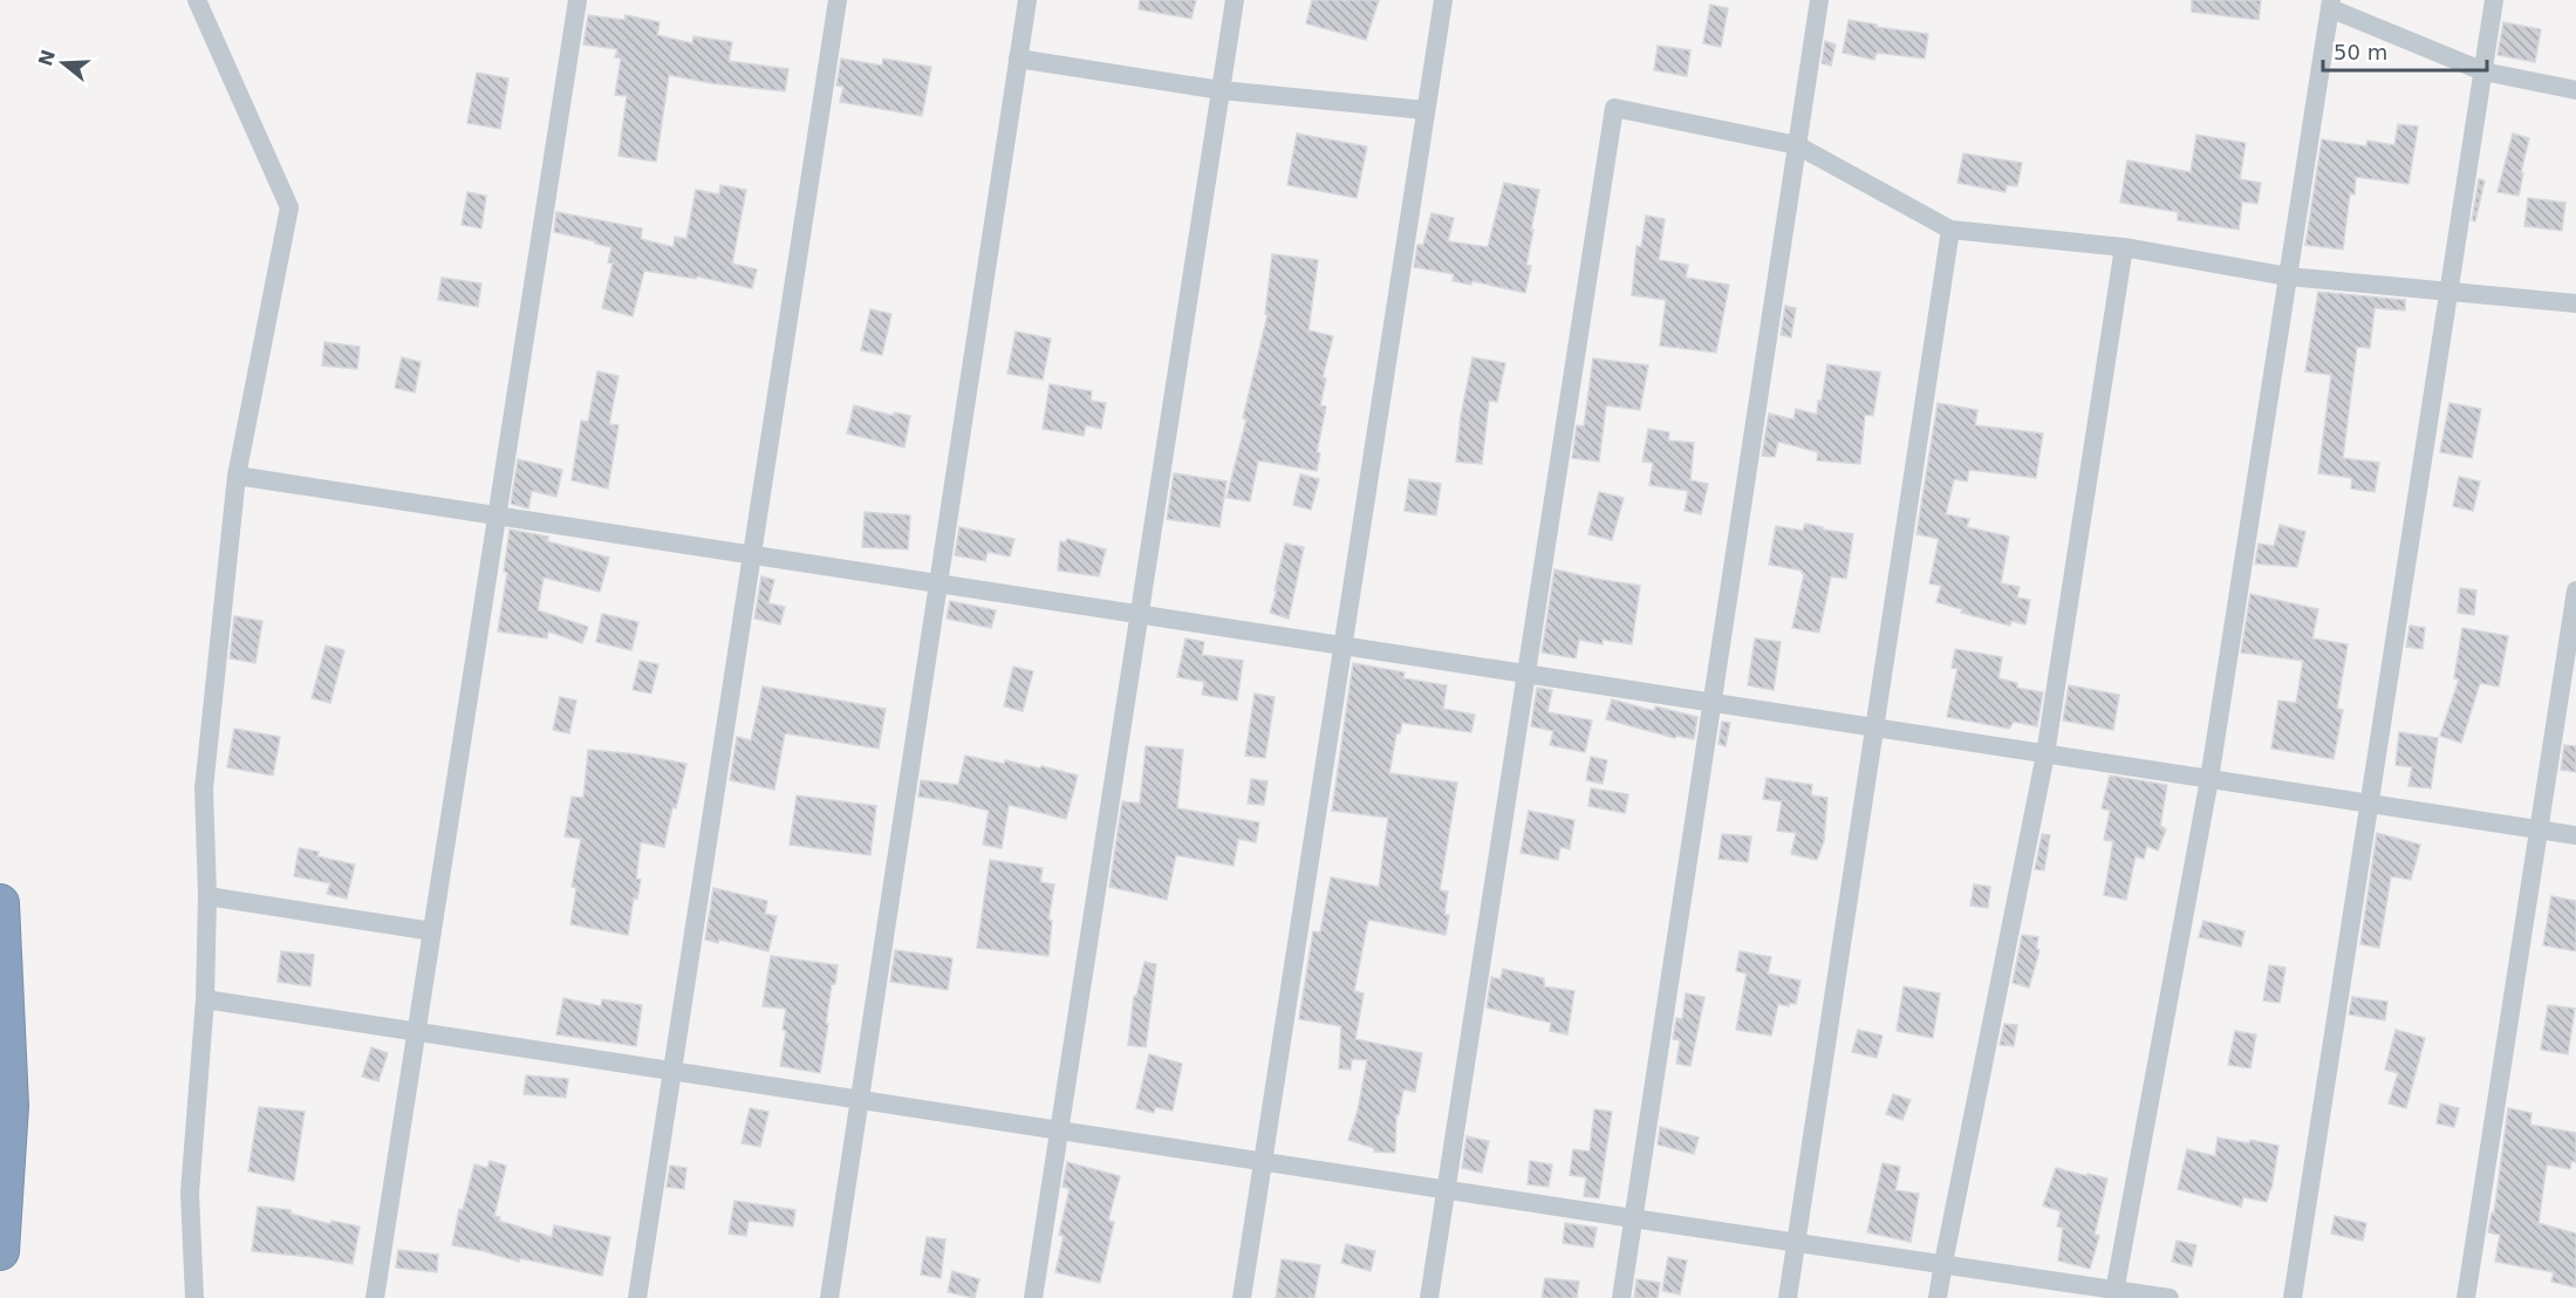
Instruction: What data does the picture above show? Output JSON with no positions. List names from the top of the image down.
{
  "scale_bar": "50 m",
  "north": "left"
}
